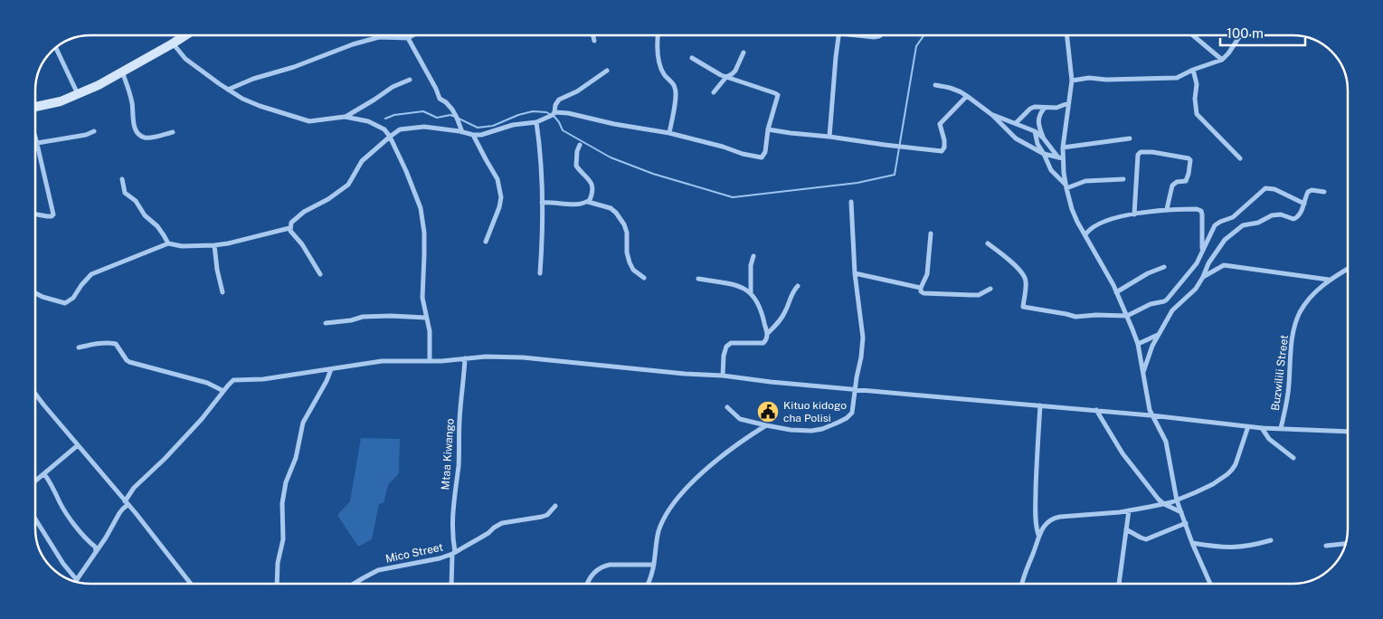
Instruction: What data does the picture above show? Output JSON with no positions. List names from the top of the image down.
{
  "streets": {
    "street": ["Buzwilili Street", "Mtaa Kiwango", "Mico Street"]
  },
  "crossings": [
    ["Mtaa Kiwango", "Mico Street"]
  ],
  "places": {
    "public building": ["Kituo kidogo cha Polisi"]
  },
  "scale_bar": "100 m"
}
